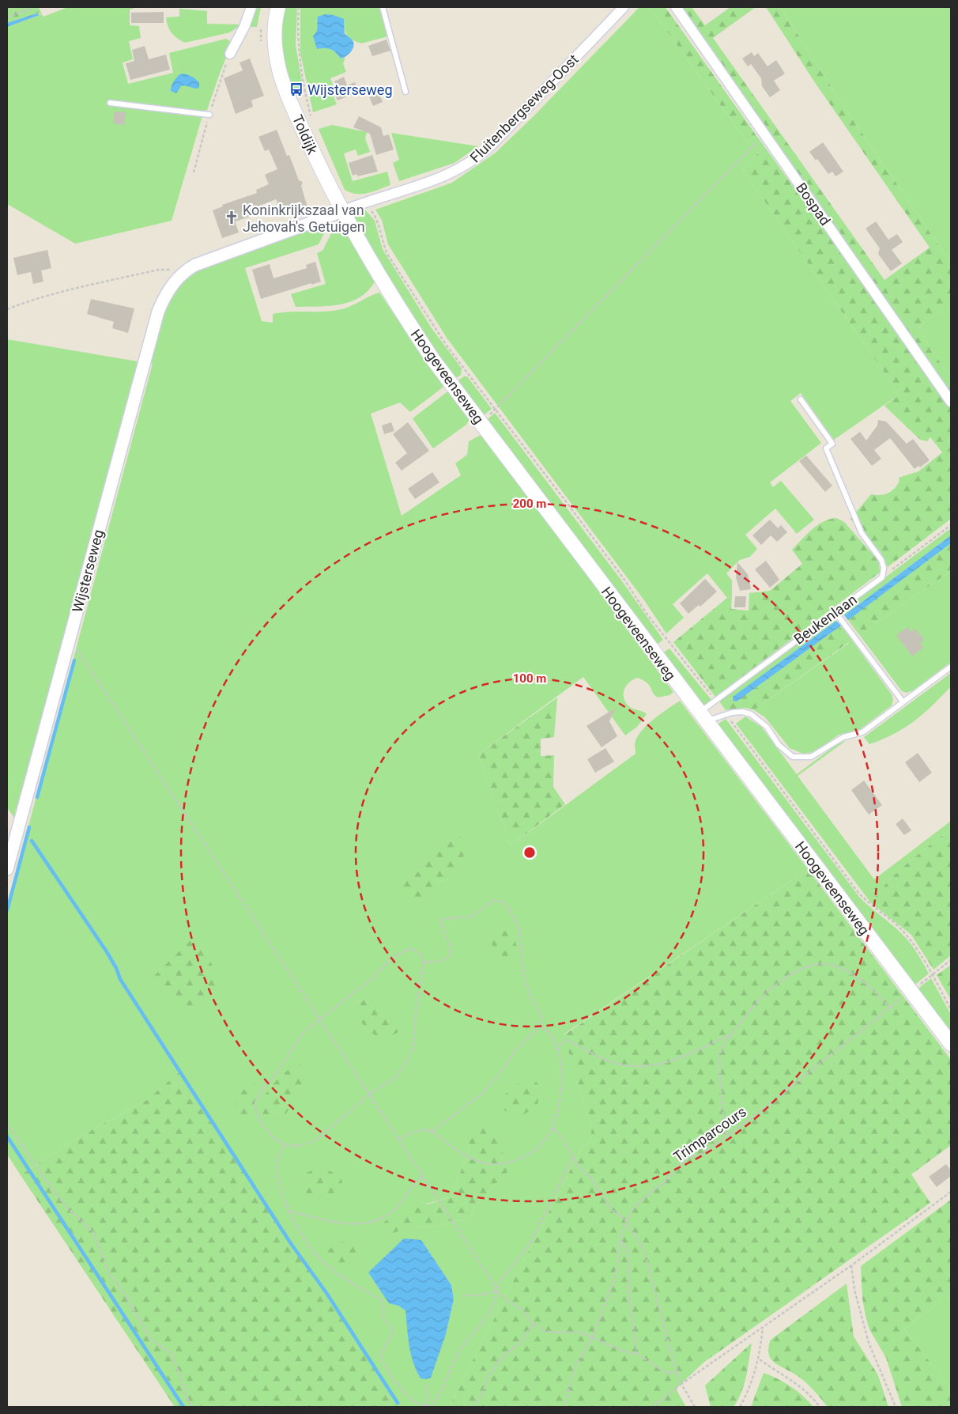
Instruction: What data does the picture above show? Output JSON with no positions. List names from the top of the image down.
{
  "streets": {
    "main road": ["Toldijk", "Hoogeveenseweg"],
    "street": ["Fluitenbergseweg-Oost", "Bospad", "Wijsterseweg"],
    "lane": ["Beukenlaan"],
    "path": ["Trimparcours"]
  },
  "crossings": [
    ["Fluitenbergseweg-Oost", "Toldijk"],
    ["Fluitenbergseweg-Oost", "Hoogeveenseweg"],
    ["Fluitenbergseweg-Oost", "Wijsterseweg"],
    ["Toldijk", "Hoogeveenseweg"],
    ["Toldijk", "Wijsterseweg"],
    ["Hoogeveenseweg", "Wijsterseweg"],
    ["Hoogeveenseweg", "Beukenlaan"],
    ["Hoogeveenseweg", "Trimparcours"]
  ],
  "places": {
    "bus stop": ["Wijsterseweg"],
    "church": ["Koninkrijkszaal van Jehovah's Getuigen"]
  },
  "rings": ["200 m", "100 m"]
}
